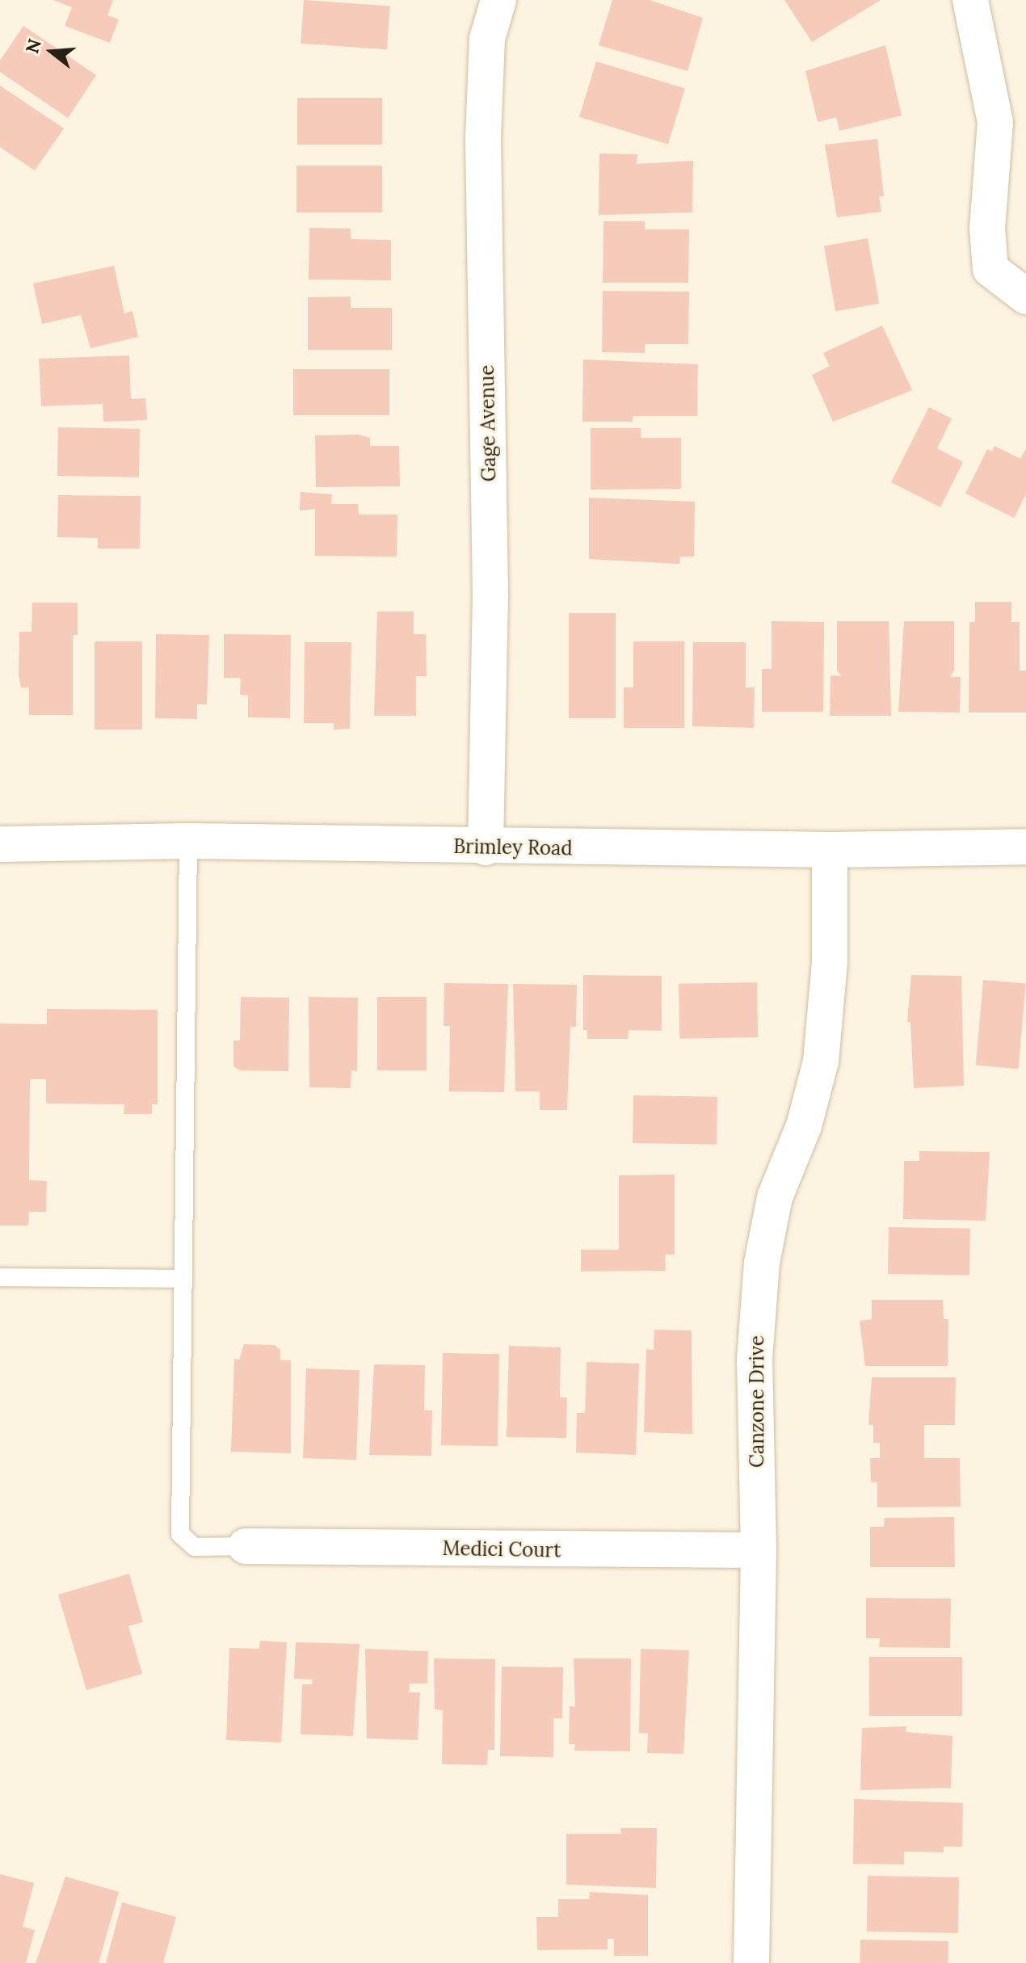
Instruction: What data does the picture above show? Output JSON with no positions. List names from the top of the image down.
{
  "streets": {
    "street": [
      "Gage Avenue",
      "Brimley Road",
      "Canzone Drive",
      "Medici Court"
    ]
  },
  "crossings": [
    ["Gage Avenue", "Brimley Road"],
    ["Brimley Road", "Canzone Drive"],
    ["Canzone Drive", "Medici Court"]
  ],
  "north": "left"
}
